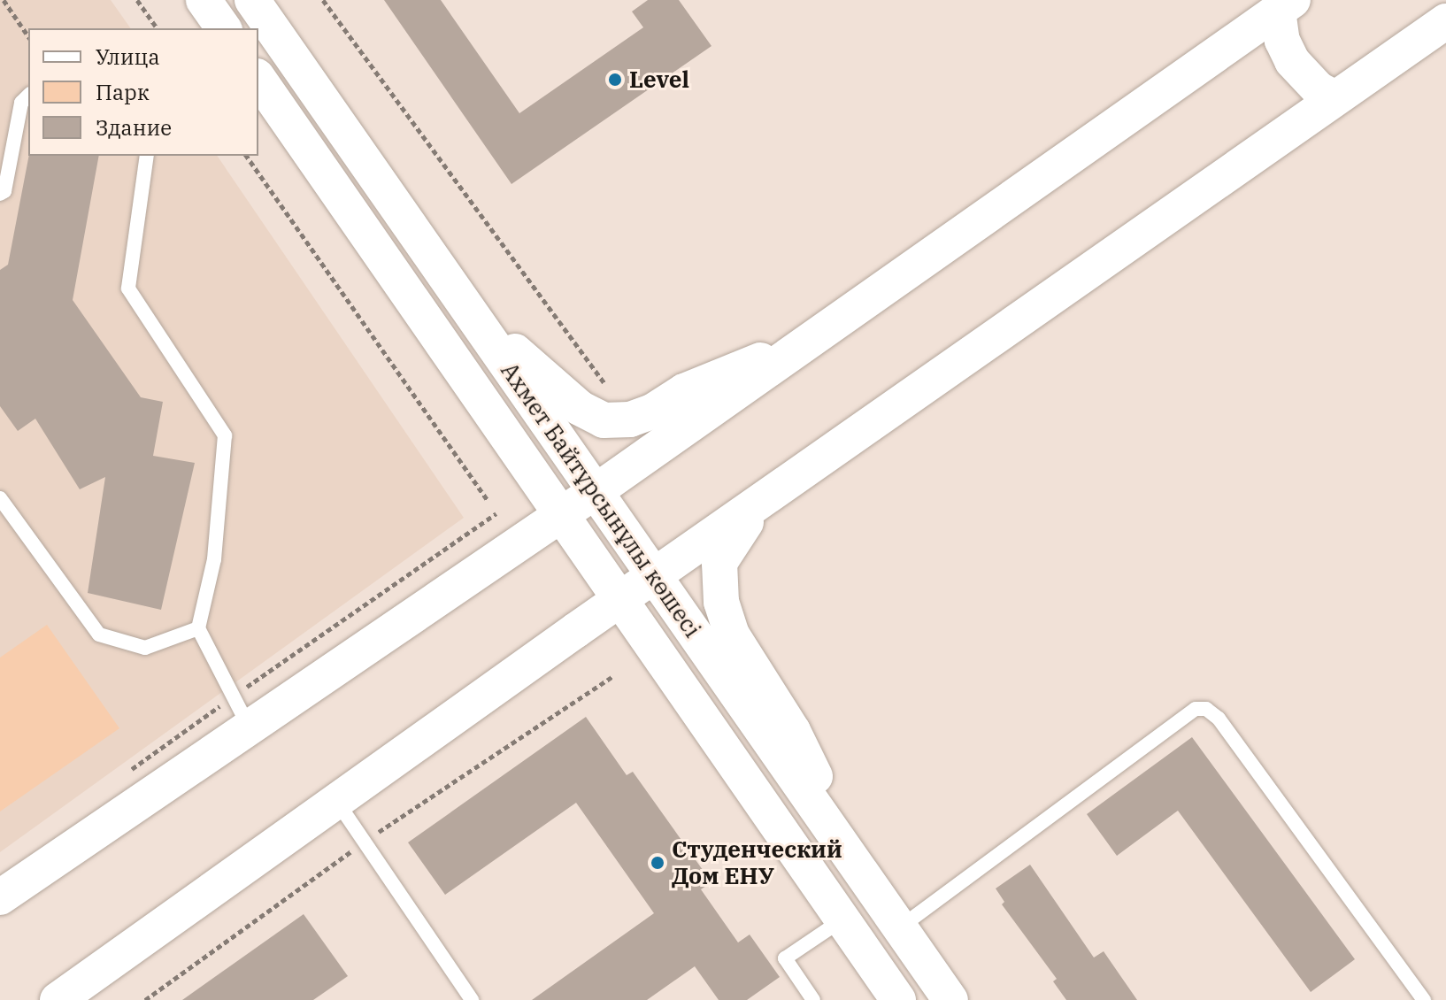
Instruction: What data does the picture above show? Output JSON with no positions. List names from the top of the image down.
{
  "streets": {
    "street": ["Ахмет Байтұрсынұлы көшесі"]
  },
  "places": ["Level", "Студенческий Дом ЕНУ"],
  "legend": ["Улица", "Парк", "Здание"]
}
